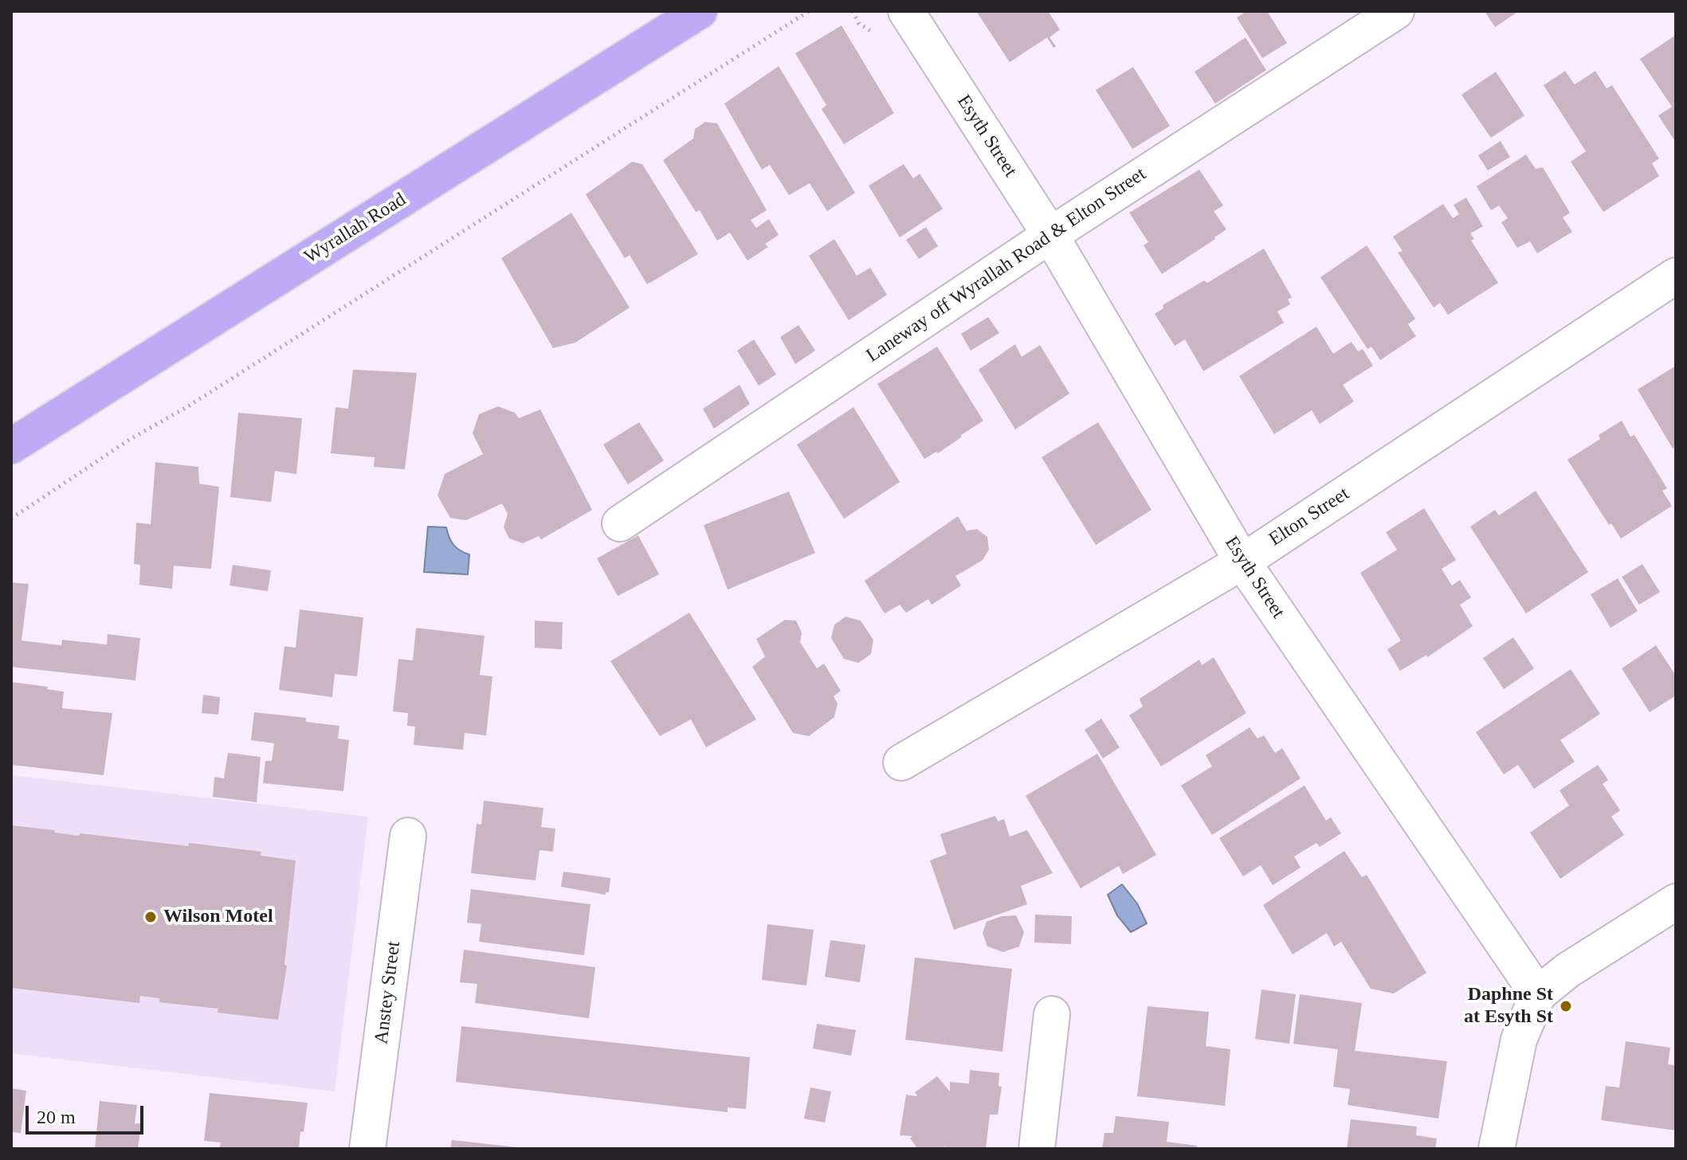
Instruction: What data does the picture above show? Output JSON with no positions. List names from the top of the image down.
{
  "streets": {
    "main road": ["Wyrallah Road"],
    "street": [
      "Esyth Street",
      "Laneway off Wyrallah Road & Elton Street",
      "Elton Street",
      "Anstey Street"
    ]
  },
  "crossings": [
    ["Esyth Street", "Laneway off Wyrallah Road & Elton Street"],
    ["Esyth Street", "Elton Street"]
  ],
  "places": ["Wilson Motel", "Daphne St at Esyth St"],
  "scale_bar": "20 m"
}
